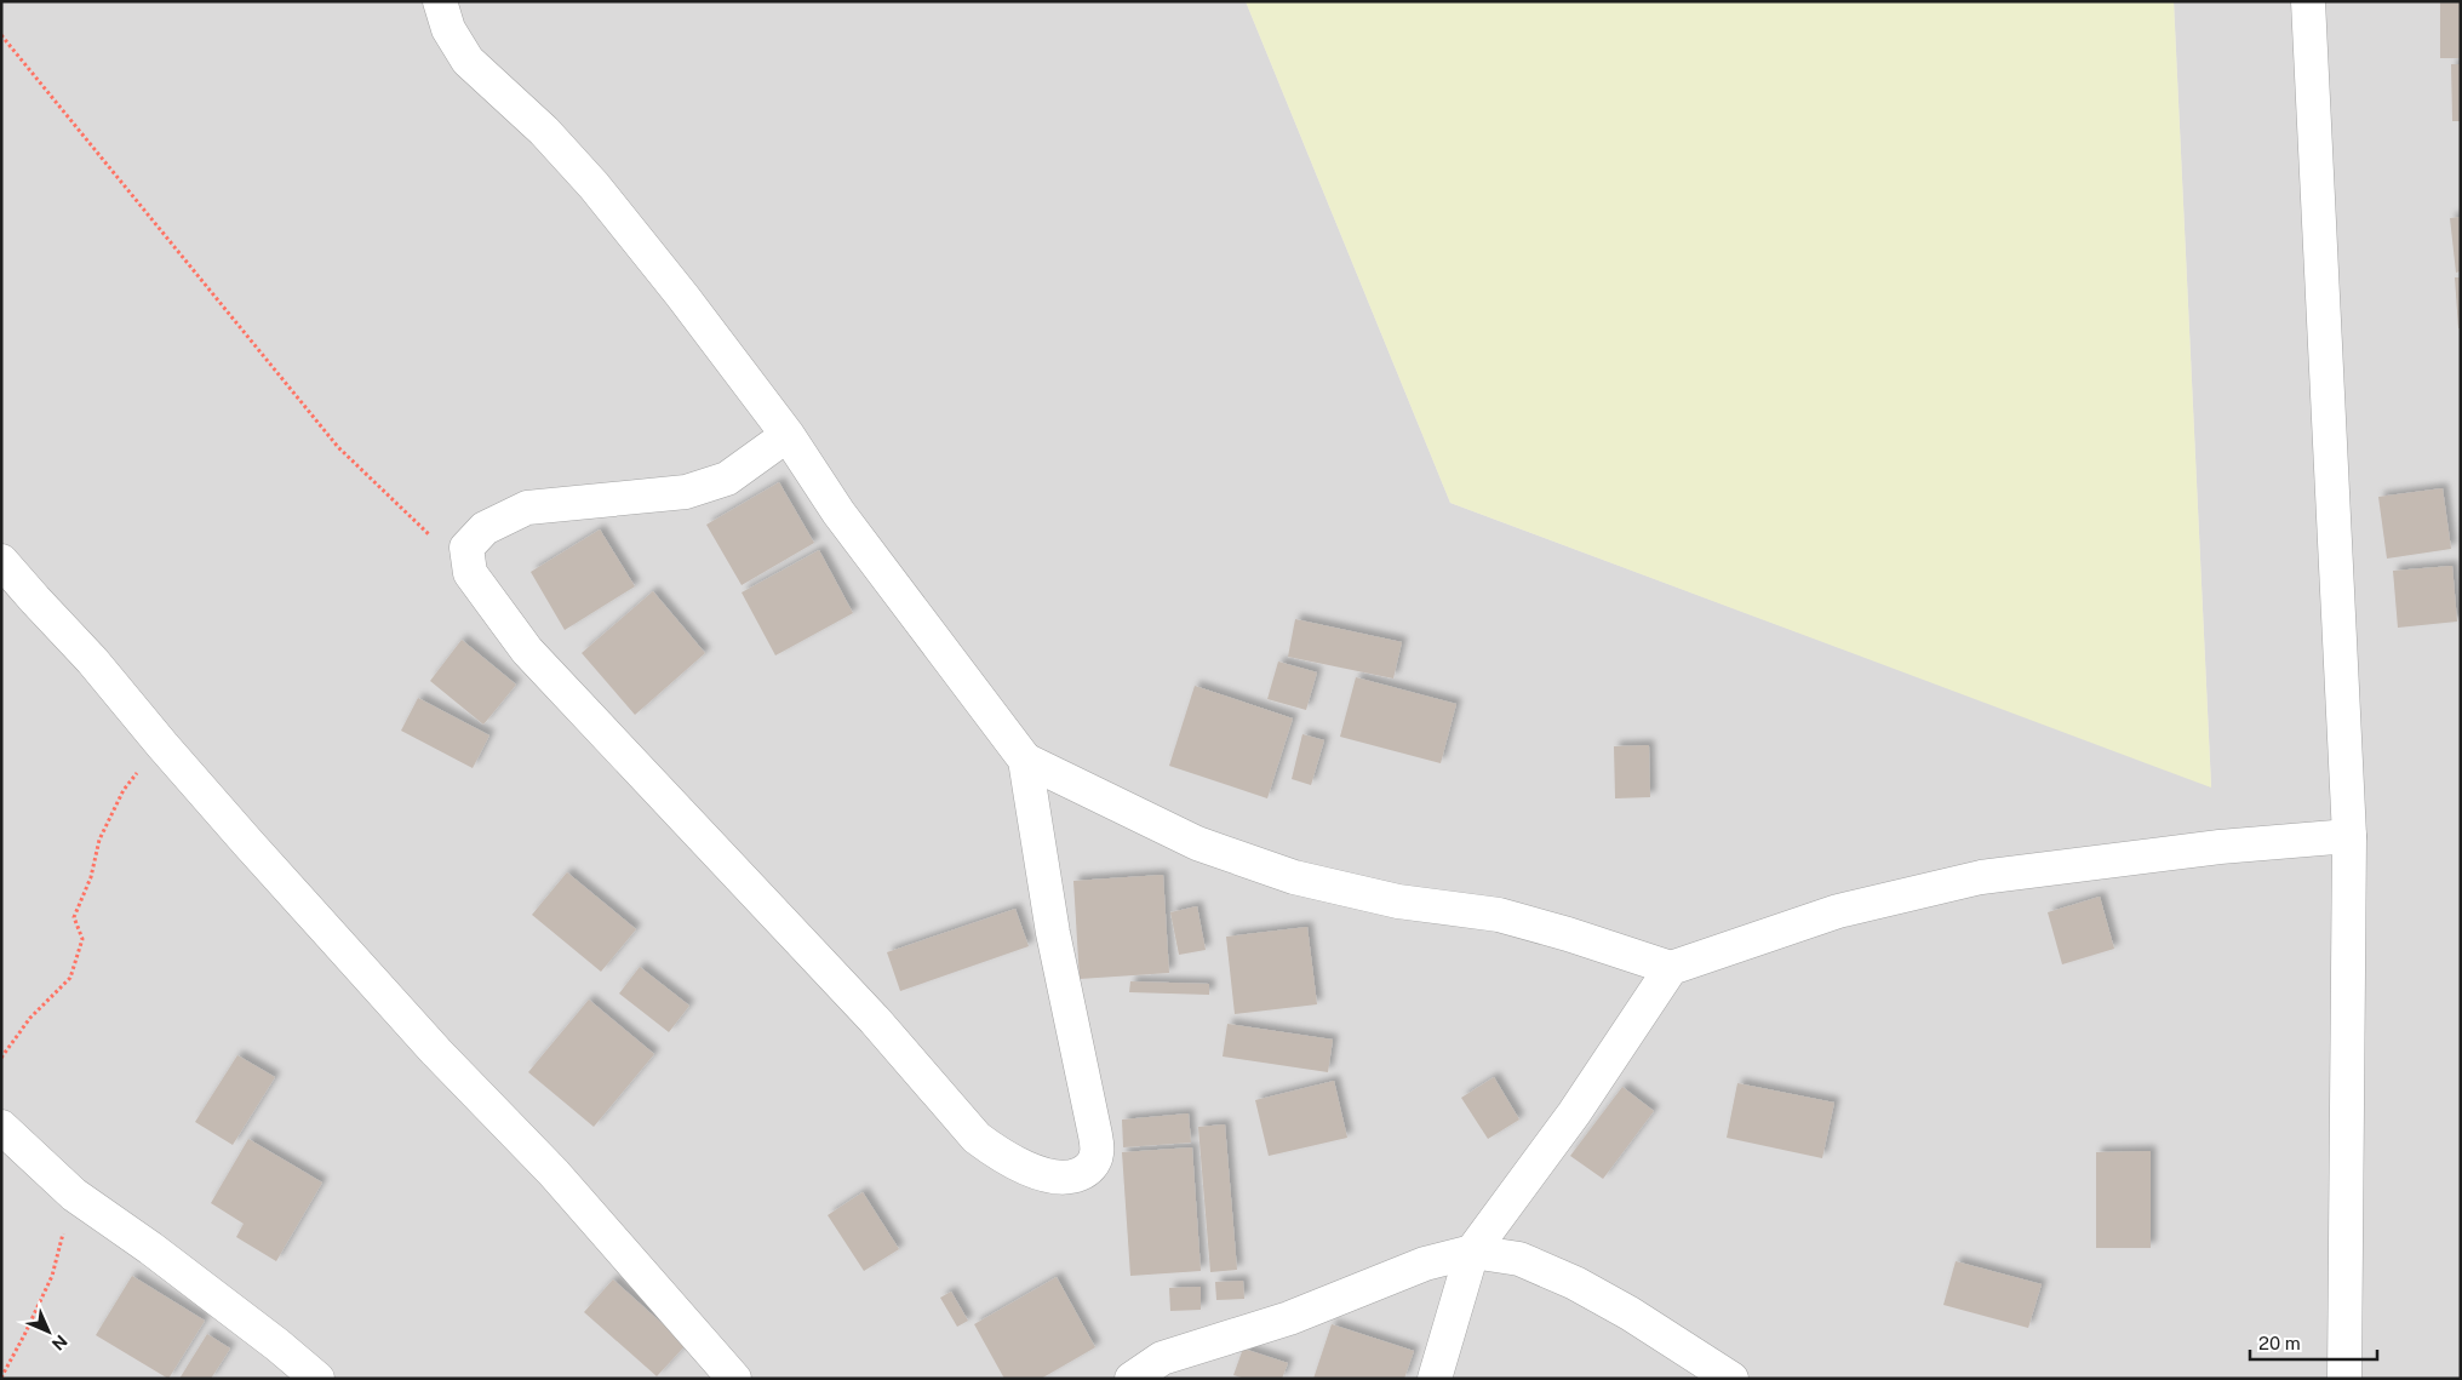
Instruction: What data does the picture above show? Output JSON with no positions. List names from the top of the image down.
{
  "scale_bar": "20 m",
  "north": "bottom right"
}
